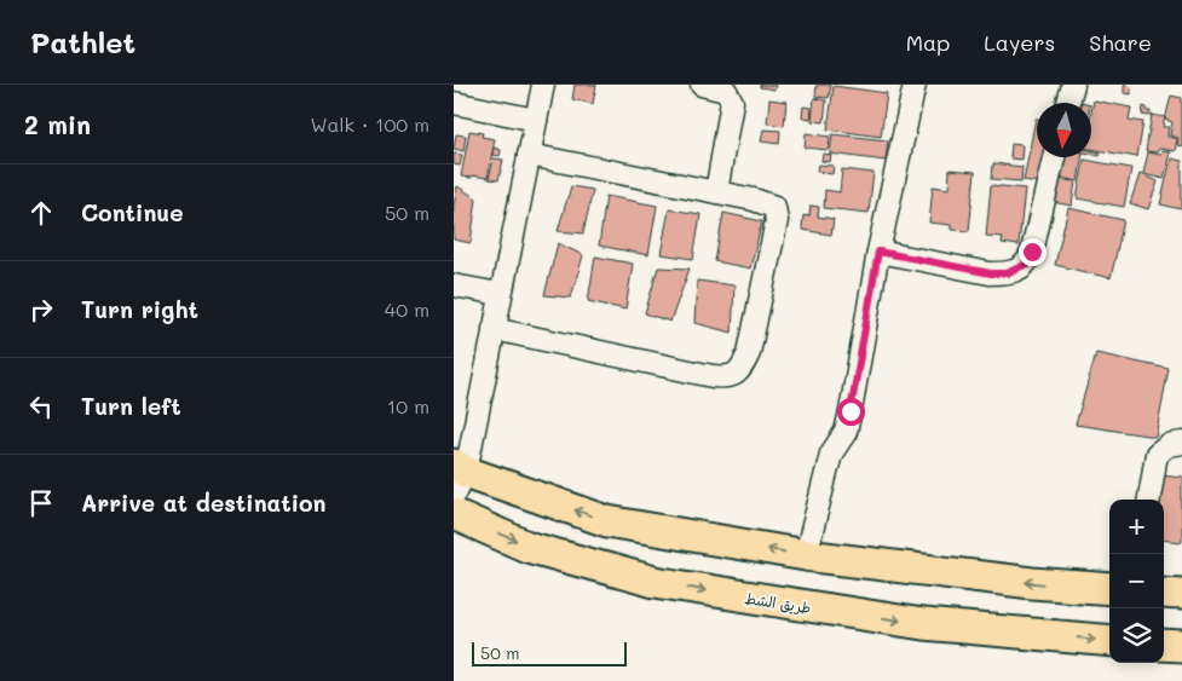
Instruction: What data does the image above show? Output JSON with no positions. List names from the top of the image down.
{
  "streets": {
    "highway": ["طريق الشط"]
  },
  "scale_bar": "50 m",
  "north": "bottom",
  "page": {
    "header": "Pathlet",
    "nav": ["Map", "Layers", "Share"],
    "heading": ["2 min", "Walk · 100 m"],
    "list": [
      ["Continue", "50 m"],
      ["Turn right", "40 m"],
      ["Turn left", "10 m"],
      "Arrive at destination"
    ],
    "map_buttons": ["+", "−"],
    "scale": "50 m"
  }
}
